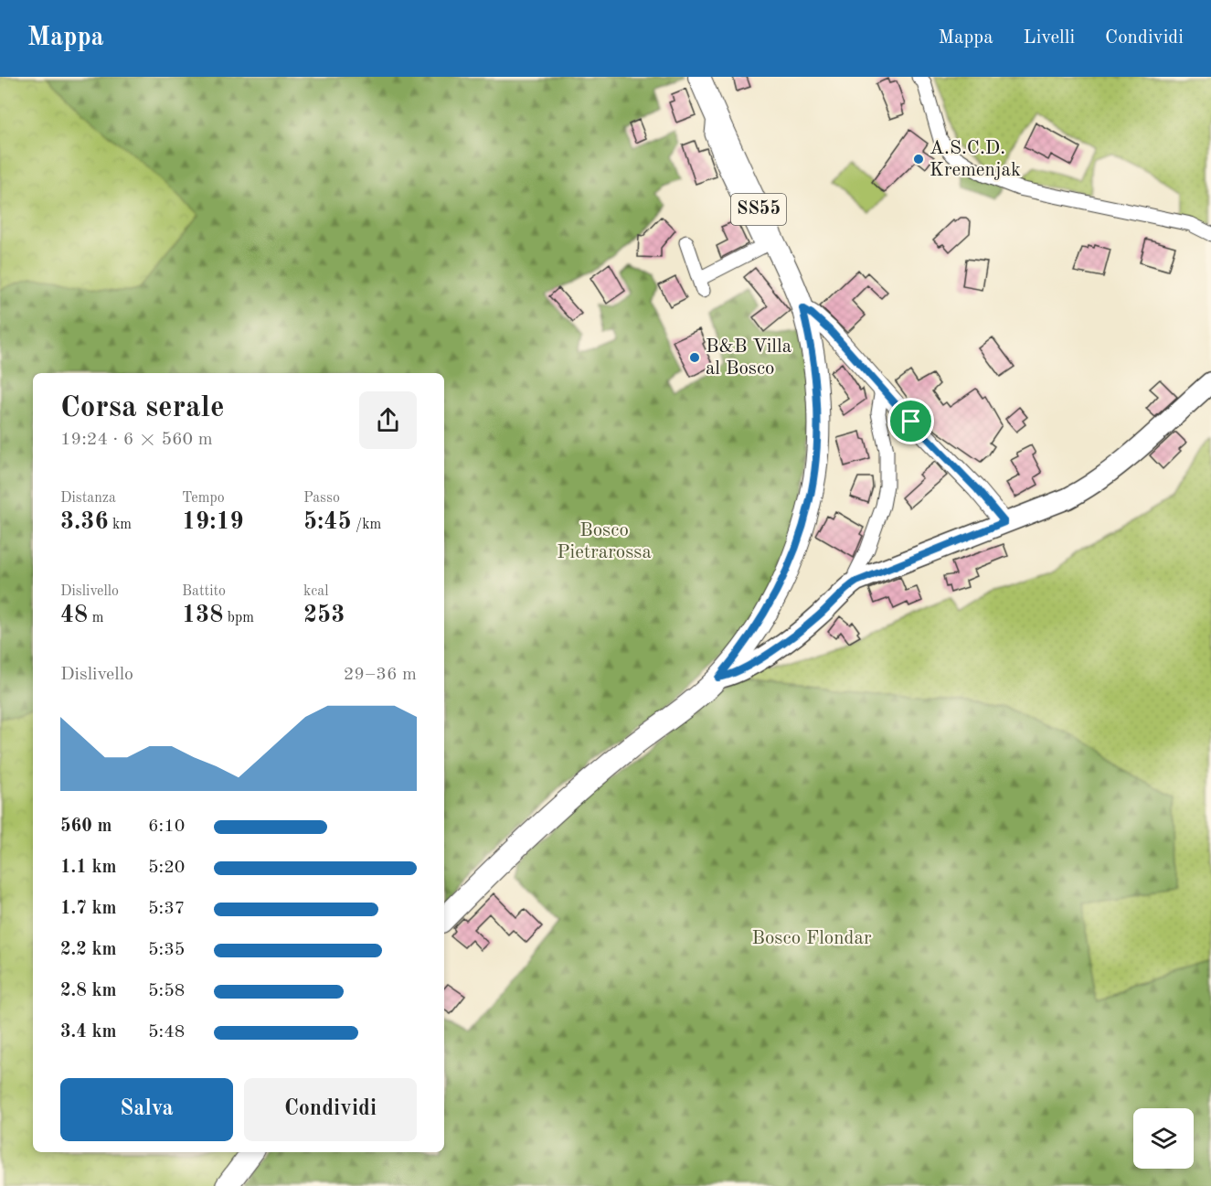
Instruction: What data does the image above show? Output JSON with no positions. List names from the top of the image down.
{
  "streets": {
    "main road": ["SS55"]
  },
  "parks": ["Bosco Pietrarossa", "Bosco Flondar"],
  "places": ["A.S.C.D. Kremenjak", "B&B Villa al Bosco"],
  "page": {
    "header": "Mappa",
    "nav": ["Mappa", "Livelli", "Condividi"],
    "heading": ["Corsa serale", "19:24 · 6 × 560 m"],
    "stats": [
      ["Distanza", "3.36 km"],
      ["Tempo", "19:19"],
      ["Passo", "5:45 /km"],
      ["Dislivello", "48 m"],
      ["Battito", "138 bpm"],
      ["kcal", "253"]
    ],
    "chart": ["Dislivello", "29–36 m"],
    "list": [
      {
        "name": "560 m",
        "note": "6:10"
      },
      {
        "name": "1.1 km",
        "note": "5:20"
      },
      {
        "name": "1.7 km",
        "note": "5:37"
      },
      {
        "name": "2.2 km",
        "note": "5:35"
      },
      {
        "name": "2.8 km",
        "note": "5:58"
      },
      {
        "name": "3.4 km",
        "note": "5:48"
      }
    ],
    "buttons": ["Salva", "Condividi"]
  }
}
